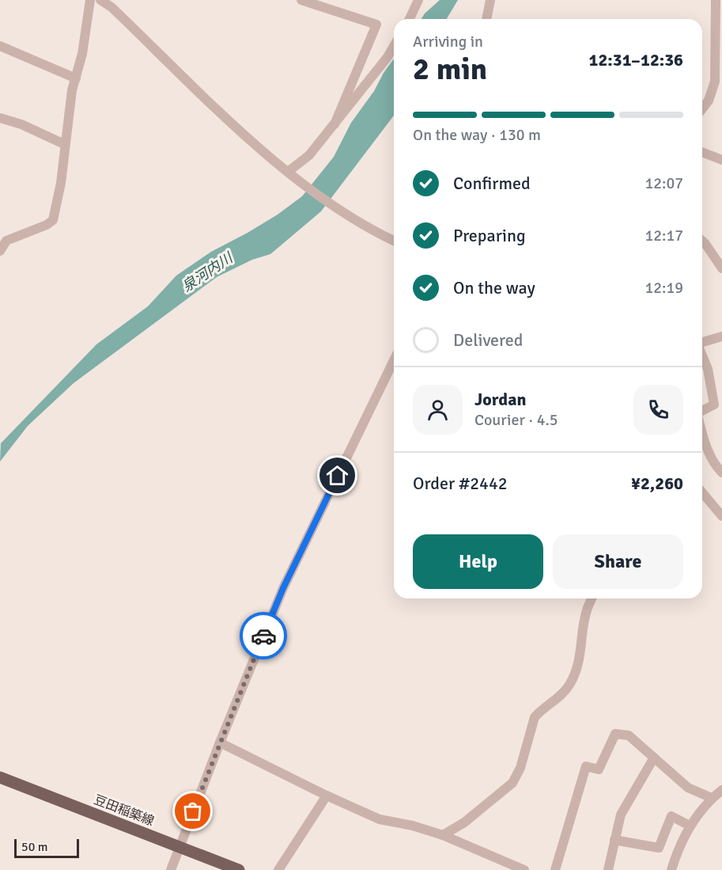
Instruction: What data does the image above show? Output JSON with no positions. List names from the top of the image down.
{
  "streets": {
    "main road": ["豆田稲築線"]
  },
  "water": ["泉河内川"],
  "scale_bar": "50 m",
  "page": {
    "heading": ["2 min", "Arriving in", "12:31–12:36"],
    "panel": [
      "Jordan",
      "Courier · 4.5",
      "Order #2442",
      "¥2,260"
    ],
    "bar": "On the way · 130 m",
    "list": [
      ["Confirmed", "12:07"],
      ["Preparing", "12:17"],
      ["On the way", "12:19"],
      "Delivered"
    ],
    "buttons": ["Help", "Share"],
    "scale": "50 m"
  }
}
